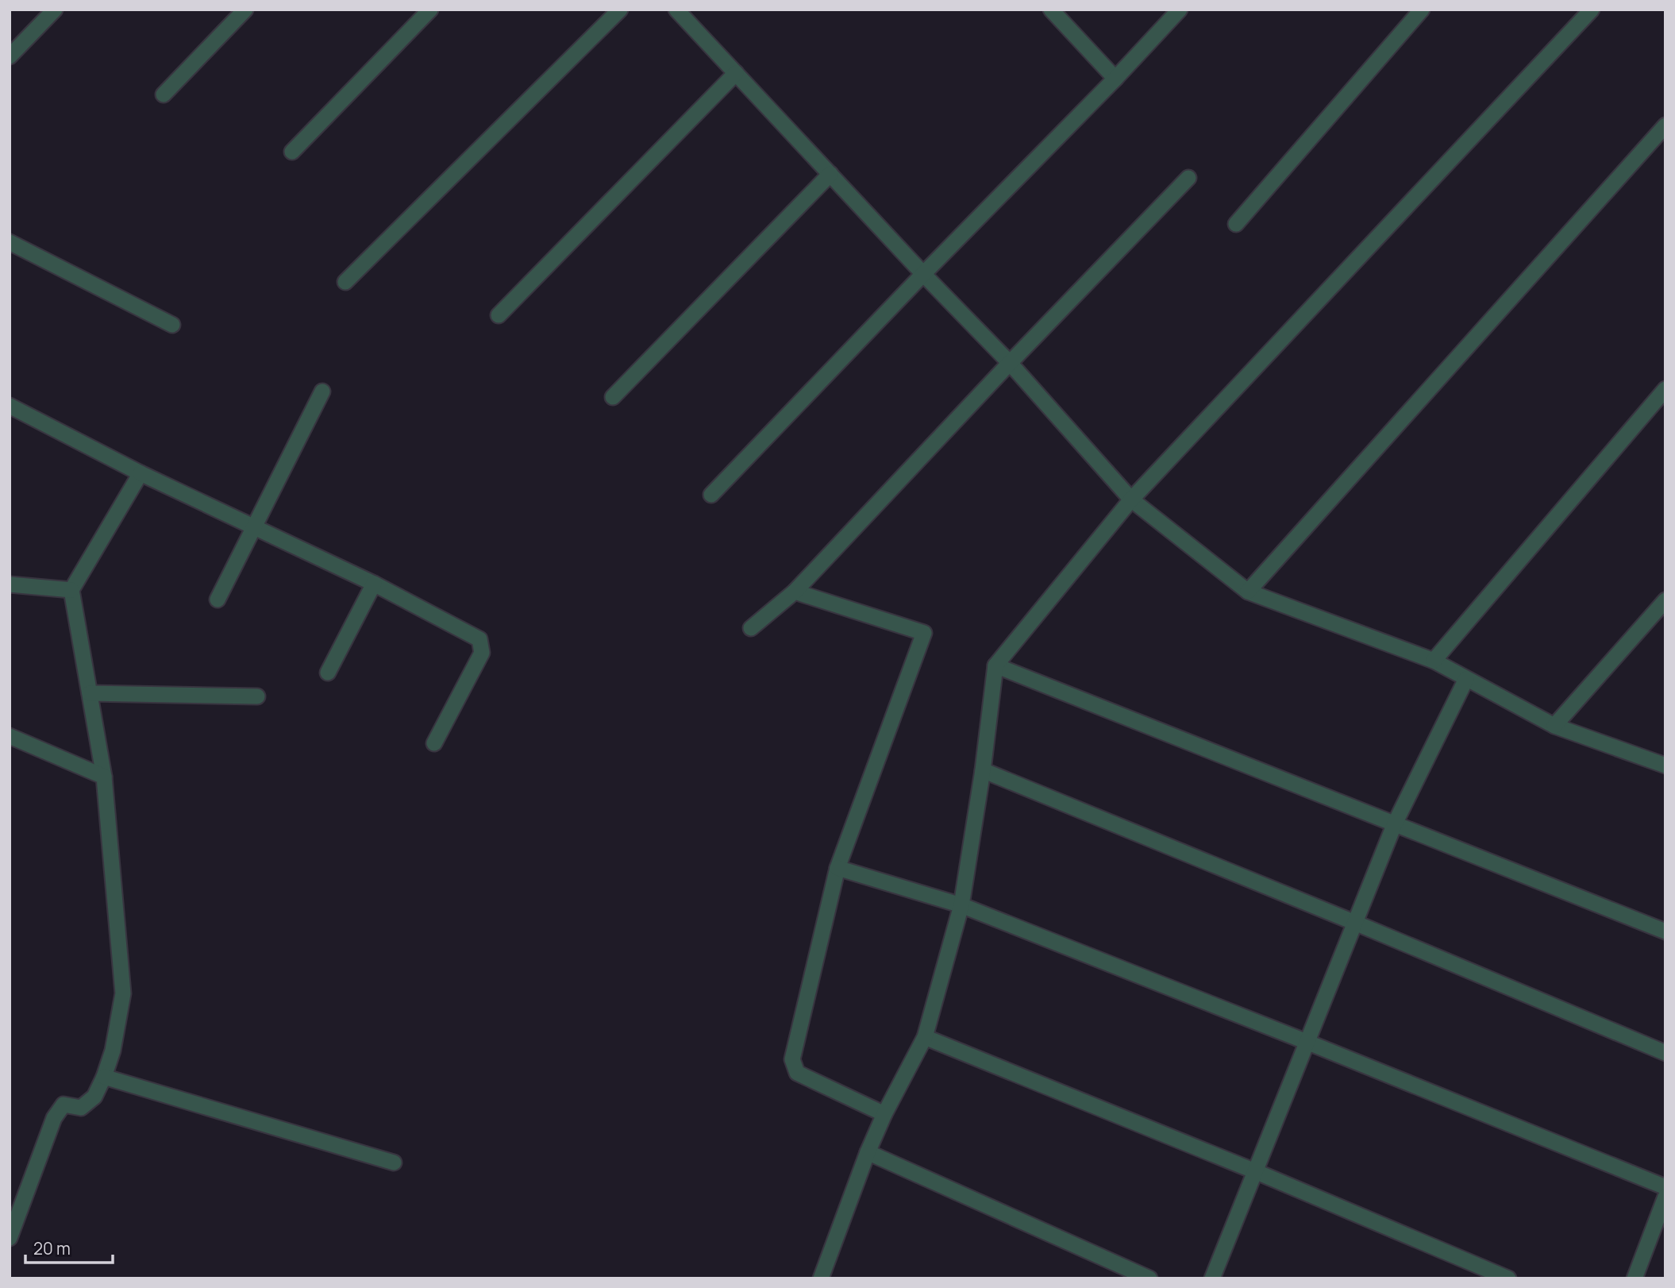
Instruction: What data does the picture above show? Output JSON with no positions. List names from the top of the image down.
{
  "scale_bar": "20 m"
}
